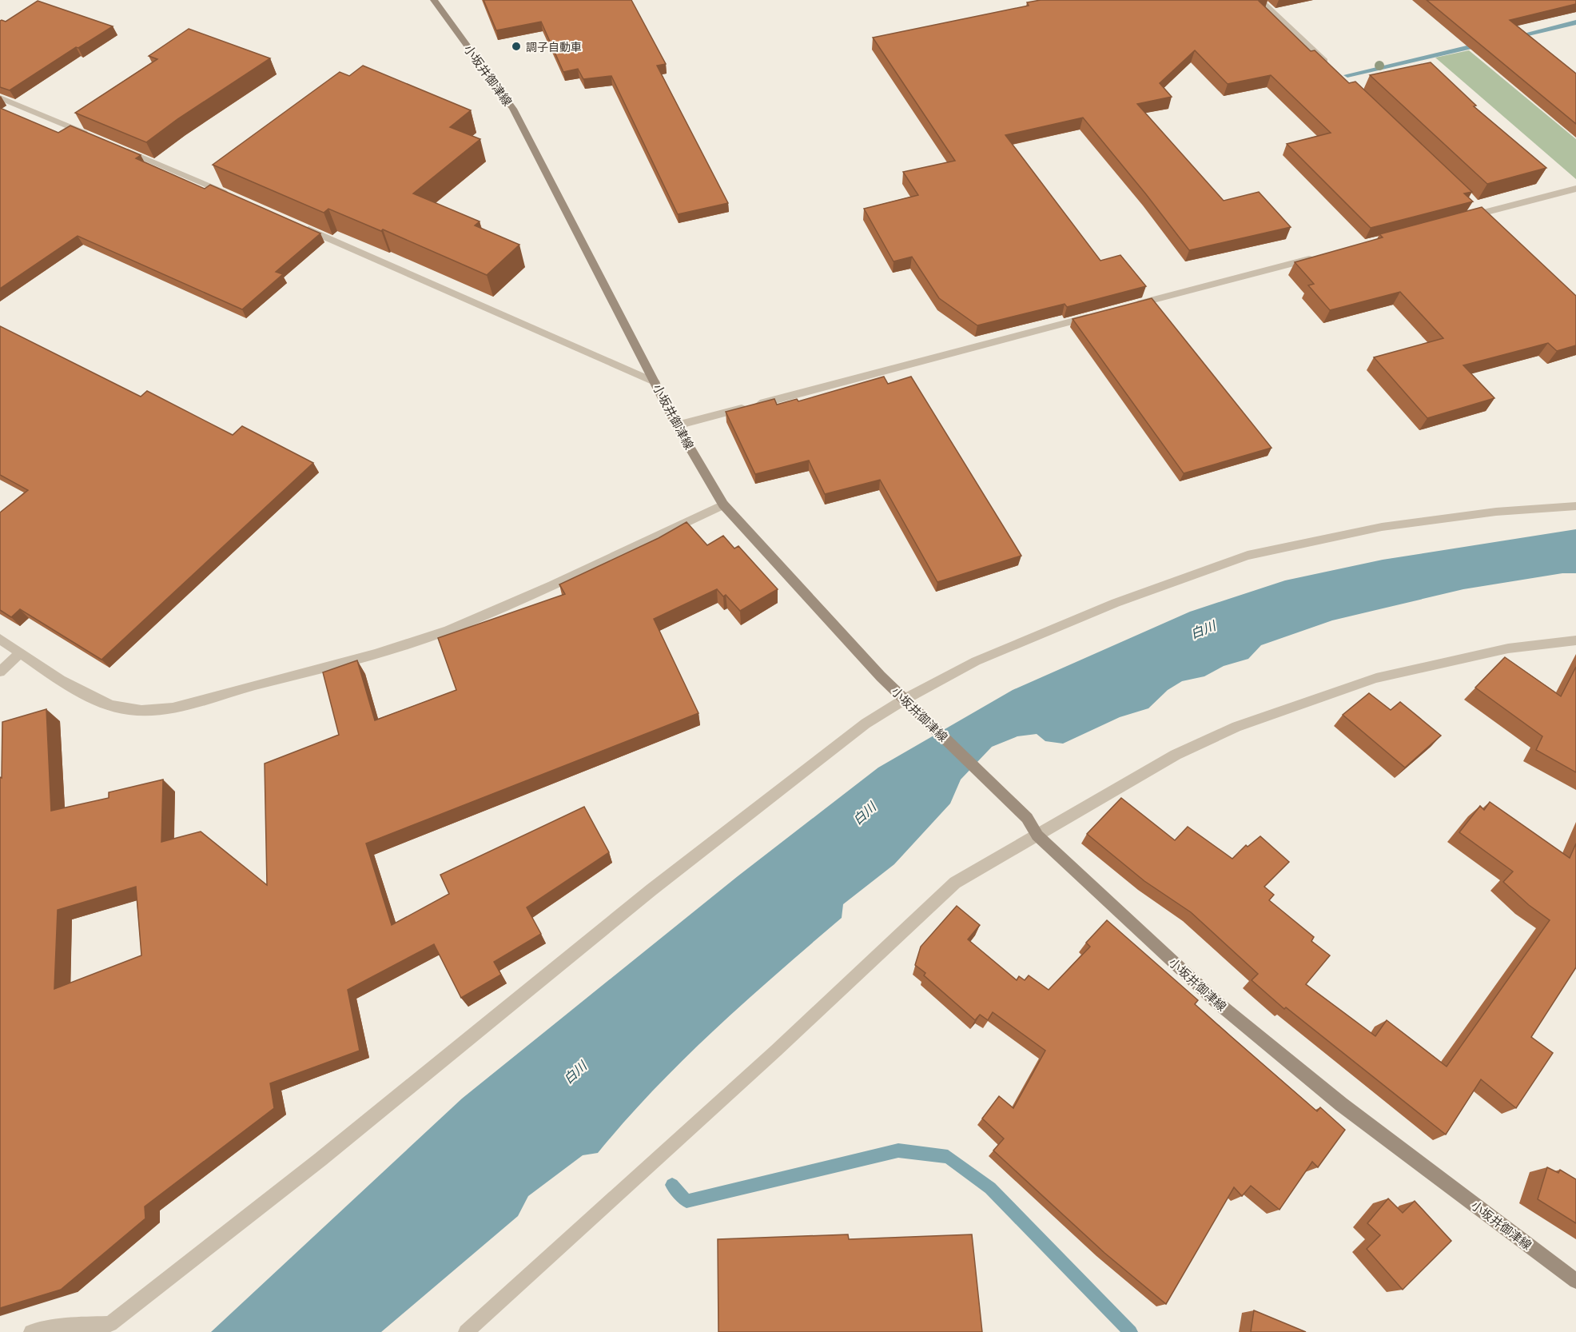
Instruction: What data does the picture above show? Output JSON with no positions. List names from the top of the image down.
{
  "streets": {
    "main road": ["小坂井御津線"]
  },
  "water": ["白川"],
  "places": ["調子自動車"]
}
